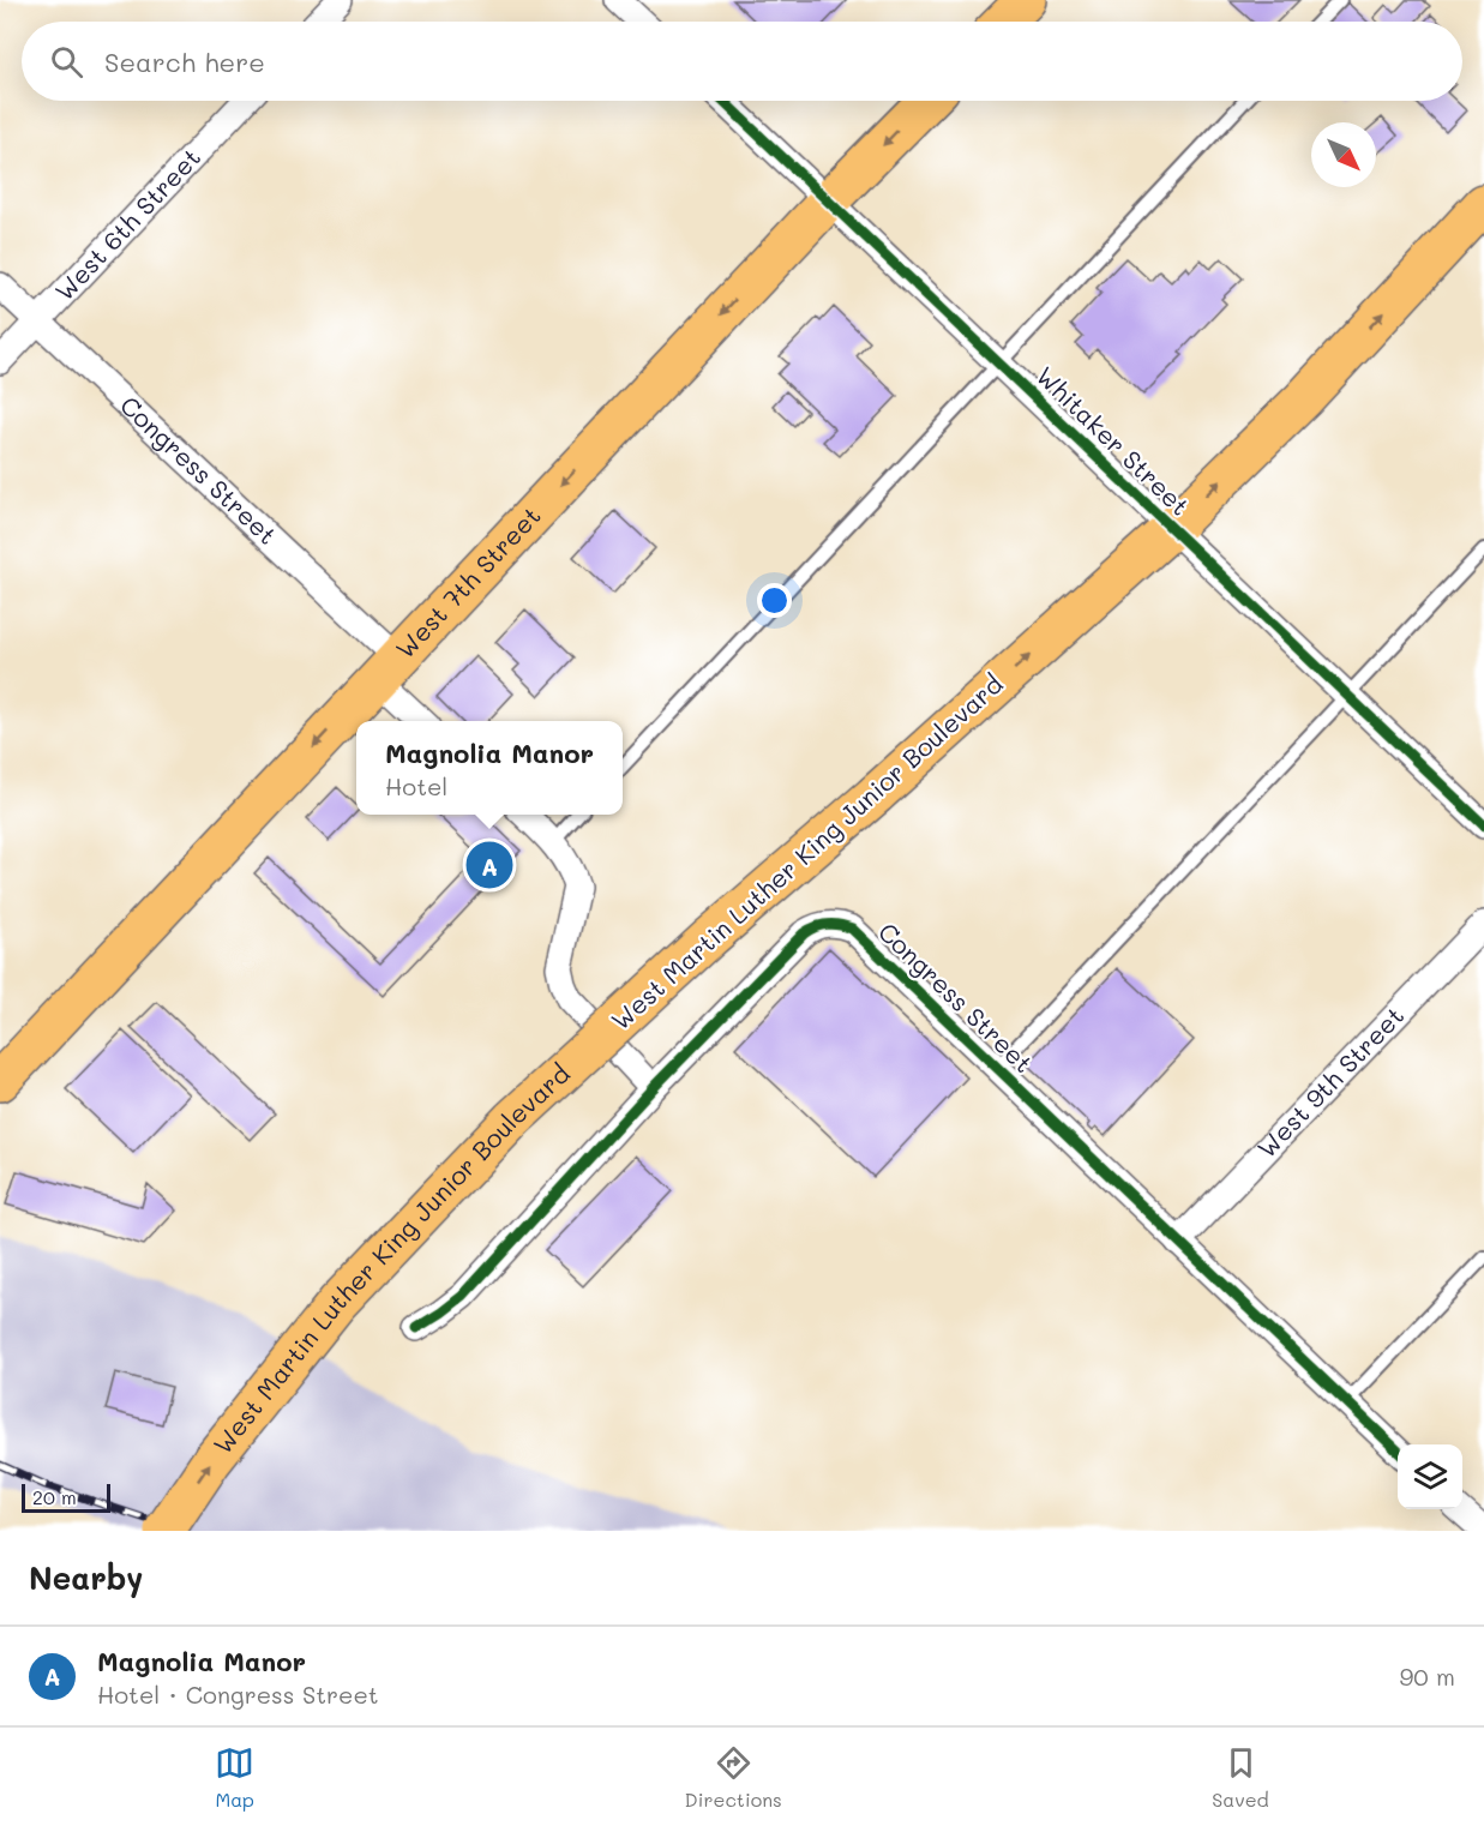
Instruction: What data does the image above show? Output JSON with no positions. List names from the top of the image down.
{
  "streets": {
    "main road": ["West 7th Street", "West Martin Luther King Junior Boulevard"],
    "street": [
      "West 6th Street",
      "Whitaker Street",
      "Congress Street",
      "West 9th Street"
    ]
  },
  "crossings": [
    ["West 6th Street", "Congress Street"],
    ["Whitaker Street", "West 7th Street"],
    ["Whitaker Street", "West Martin Luther King Junior Boulevard"],
    ["Congress Street", "West 7th Street"],
    ["Congress Street", "West 9th Street"]
  ],
  "one_way": ["West 7th Street", "West Martin Luther King Junior Boulevard"],
  "scale_bar": "20 m",
  "north": "bottom right",
  "page": {
    "search": "Search here",
    "popup": ["Magnolia Manor", "Hotel"],
    "pins": "A",
    "scale": "20 m",
    "heading": "Nearby",
    "list": [
      {
        "mark": "A",
        "name": "Magnolia Manor",
        "note": "Hotel · Congress Street",
        "value": "90 m"
      }
    ],
    "nav": ["Map", "Directions", "Saved"]
  }
}
